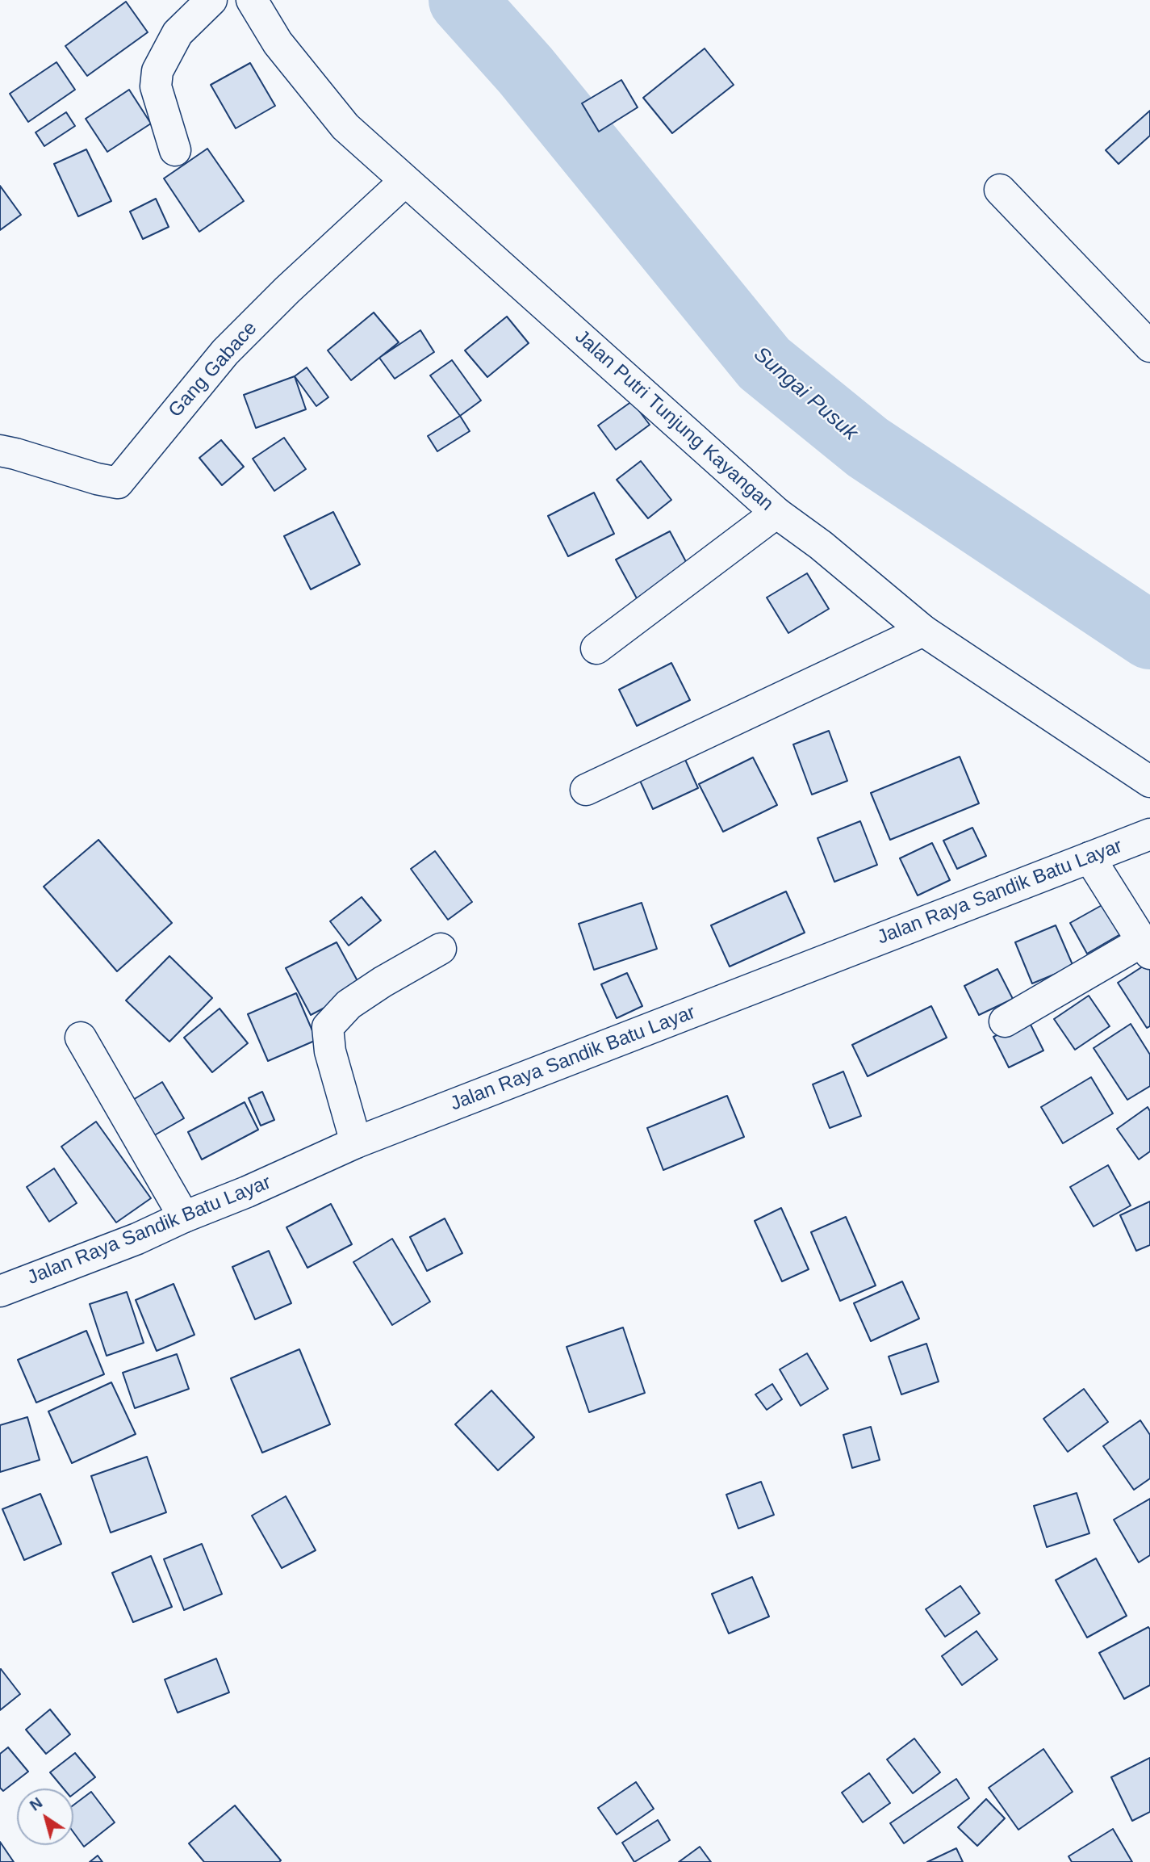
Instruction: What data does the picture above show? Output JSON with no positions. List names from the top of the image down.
{
  "streets": {
    "street": ["Gang Gabace", "Jalan Putri Tunjung Kayangan", "Jalan Raya Sandik Batu Layar"]
  },
  "crossings": [
    ["Gang Gabace", "Jalan Putri Tunjung Kayangan"]
  ],
  "water": ["Sungai Pusuk"],
  "north": "top left"
}
